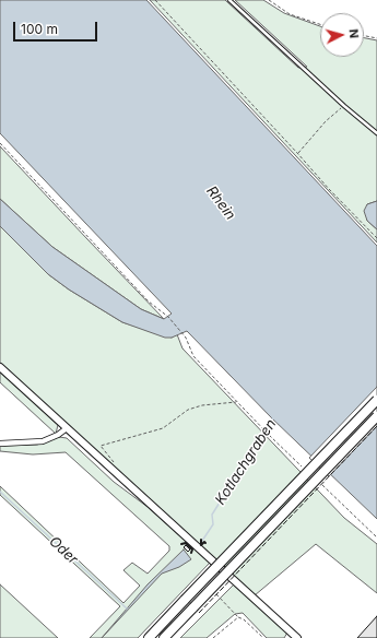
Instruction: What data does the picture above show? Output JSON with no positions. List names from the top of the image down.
{
  "water": ["Rhein", "Kotlachgraben", "Oder"],
  "scale_bar": "100 m",
  "north": "right"
}
